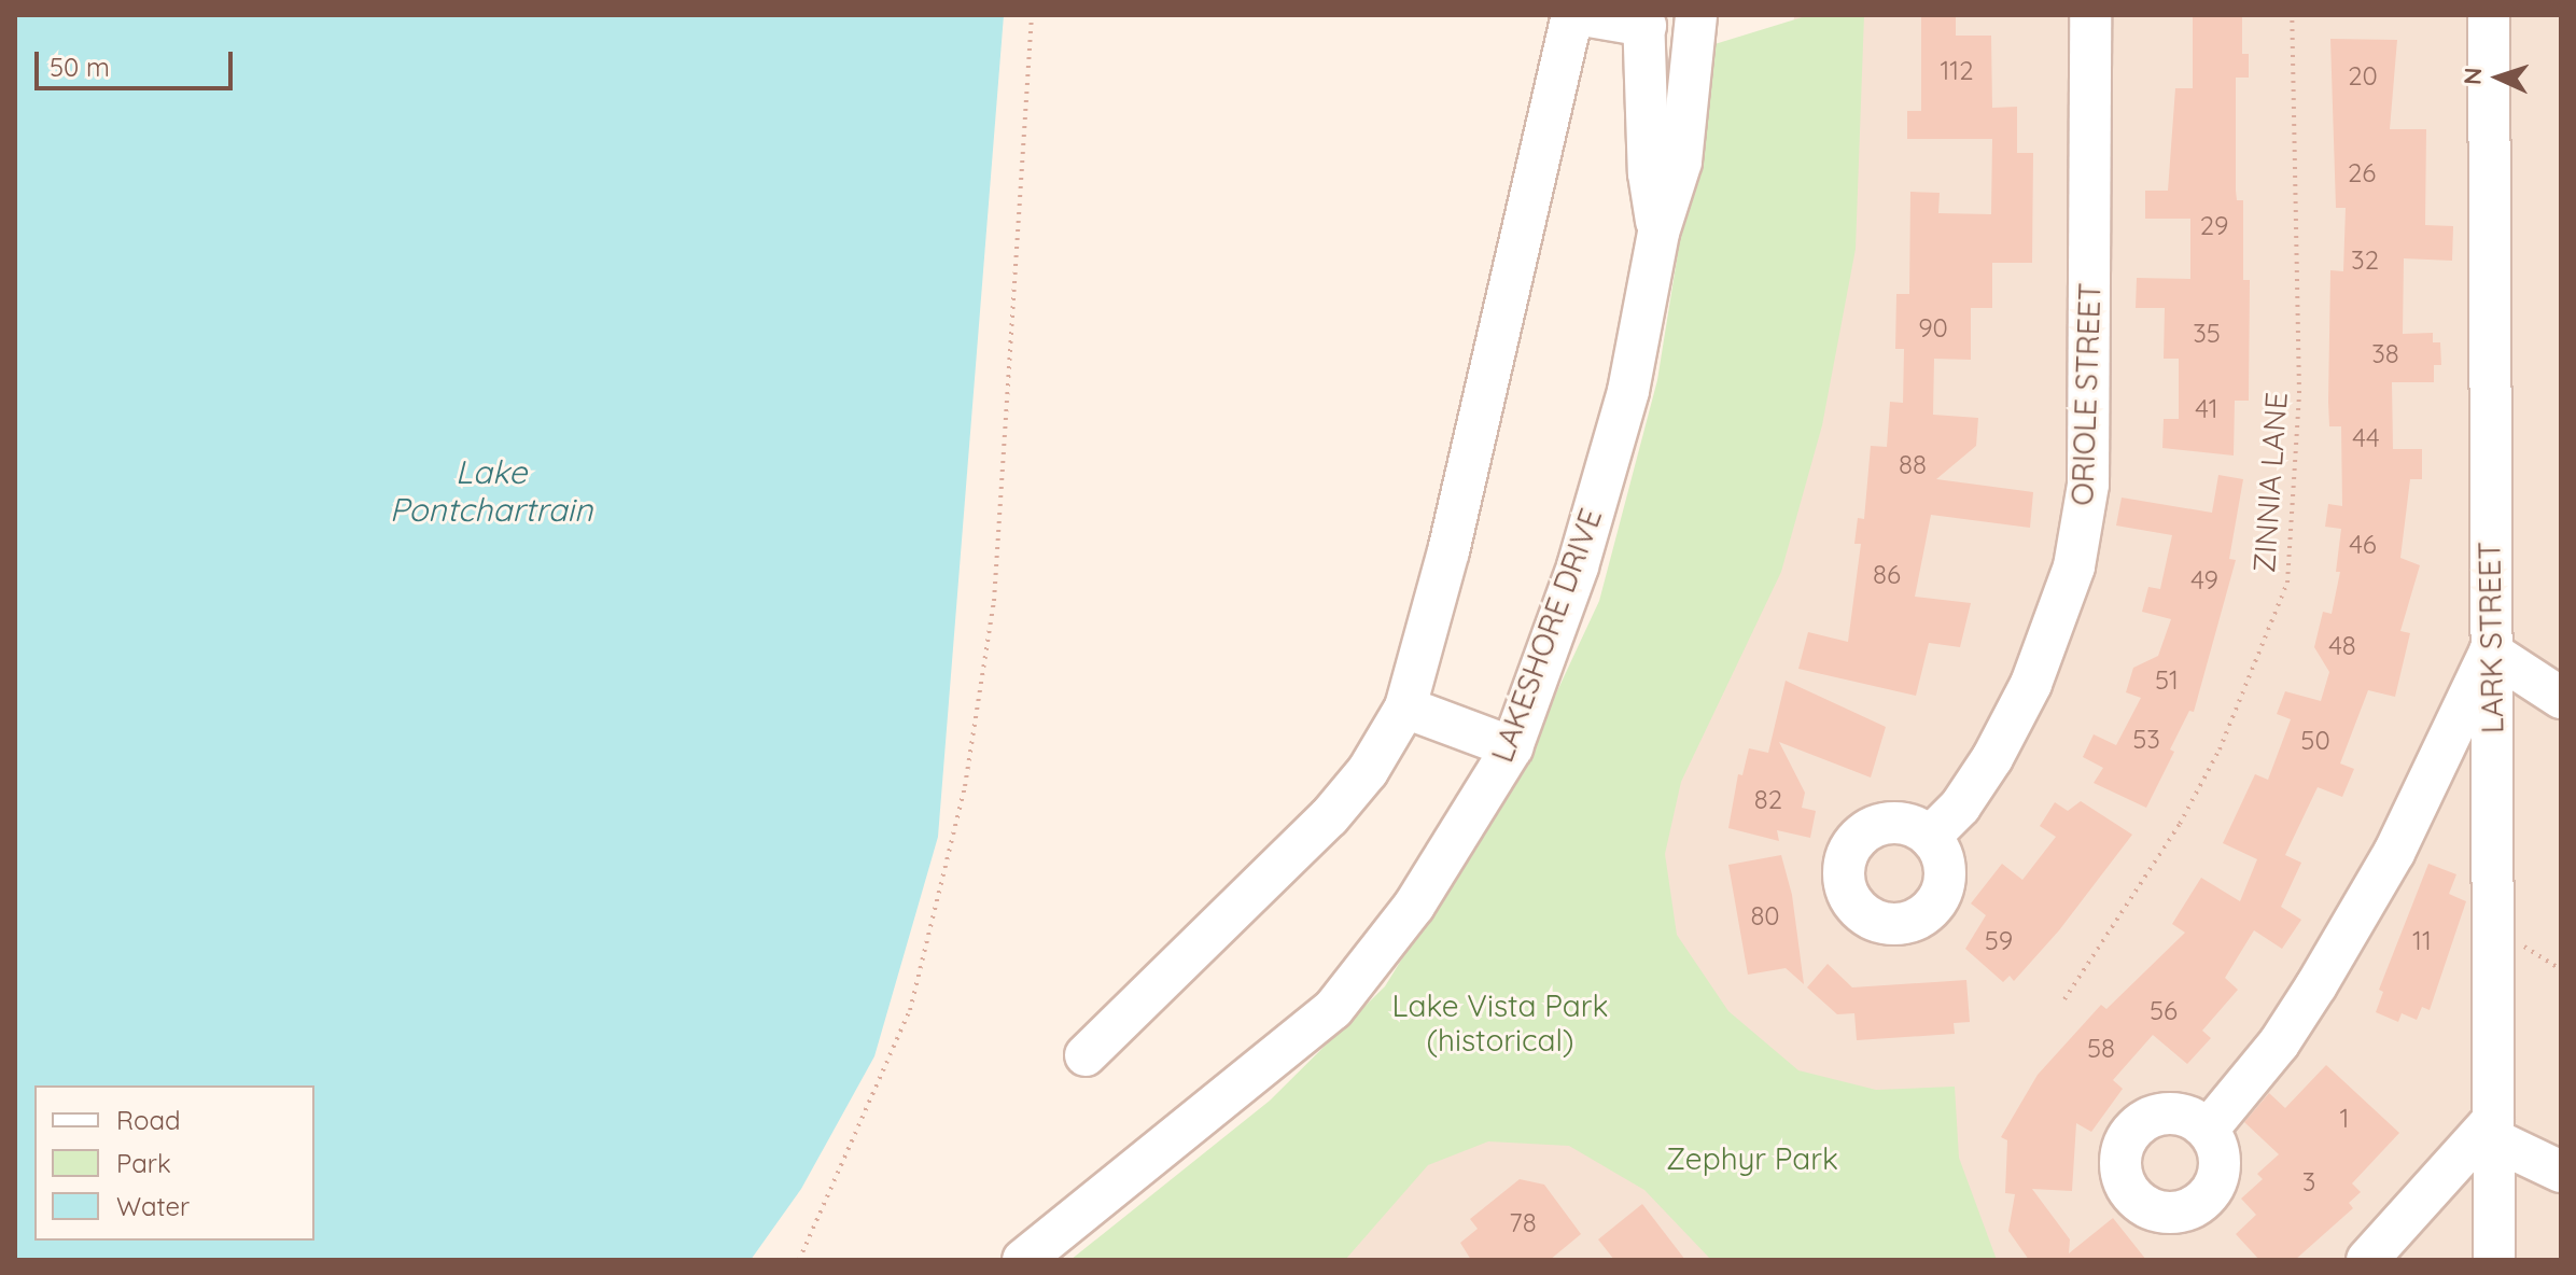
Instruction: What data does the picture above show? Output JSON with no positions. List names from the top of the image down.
{
  "streets": {
    "street": ["ORIOLE STREET", "LAKESHORE DRIVE", "LARK STREET"],
    "path": ["ZINNIA LANE"]
  },
  "water": ["Lake Pontchartrain"],
  "parks": ["Lake Vista Park (historical)", "Zephyr Park"],
  "house_numbers": [
    "112",
    "20",
    "26",
    "29",
    "32",
    "90",
    "35",
    "38",
    "41",
    "44",
    "88",
    "46",
    "86",
    "49",
    "48",
    "51",
    "53",
    "50",
    "82",
    "80",
    "59",
    "11",
    "56",
    "58",
    "1",
    "3",
    "78"
  ],
  "legend": ["Road", "Park", "Water"],
  "scale_bar": "50 m",
  "north": "left"
}
